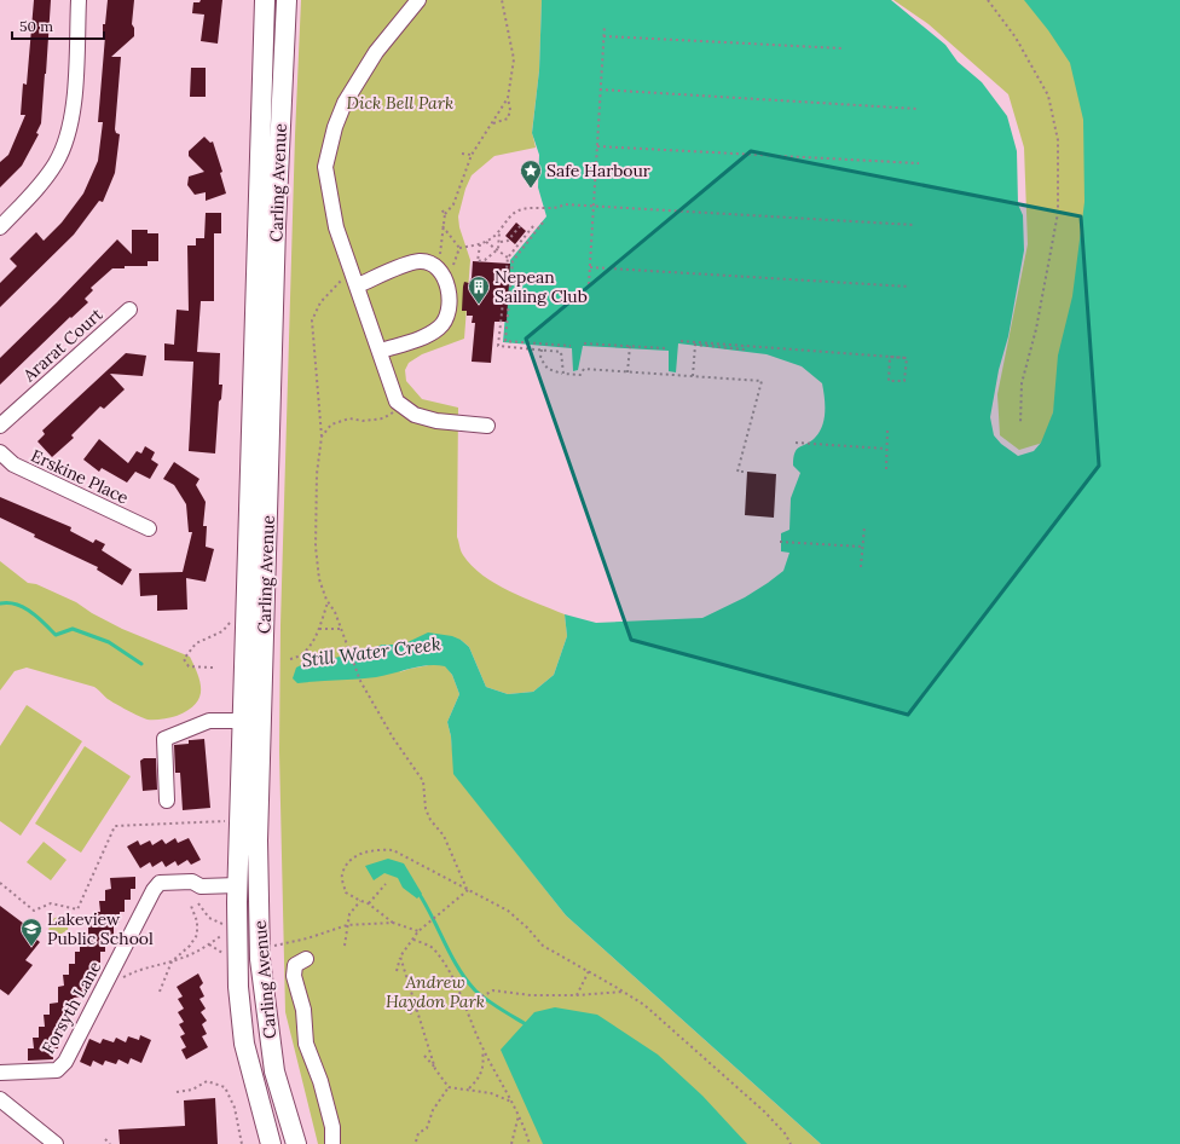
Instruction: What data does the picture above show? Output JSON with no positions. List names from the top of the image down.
{
  "streets": {
    "main road": ["Carling Avenue"],
    "street": ["Ararat Court", "Erskine Place", "Forsyth Lane"]
  },
  "crossings": [
    ["Carling Avenue", "Forsyth Lane"]
  ],
  "water": ["Still Water Creek"],
  "parks": ["Dick Bell Park", "Andrew Haydon Park"],
  "places": {
    "place": ["Safe Harbour"],
    "building": ["Nepean Sailing Club"],
    "school or university": ["Lakeview Public School"]
  },
  "scale_bar": "50 m"
}
